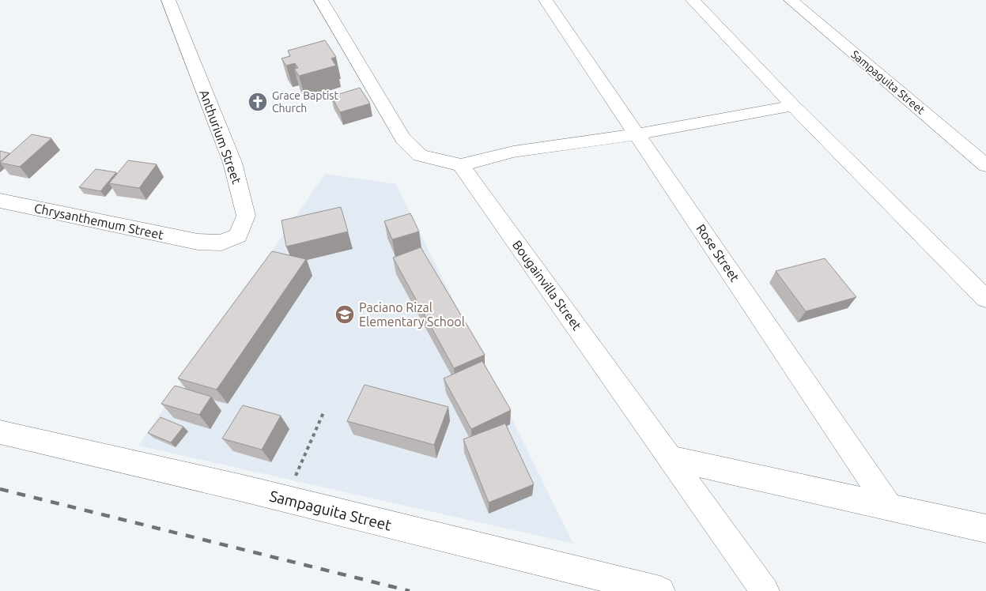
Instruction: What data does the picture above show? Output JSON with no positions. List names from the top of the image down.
{
  "streets": {
    "street": [
      "Sampaguita Street",
      "Anthurium Street",
      "Chrysanthemum Street",
      "Rose Street",
      "Bougainvilla Street"
    ]
  },
  "crossings": [
    ["Anthurium Street", "Chrysanthemum Street"]
  ],
  "places": {
    "church": ["Grace Baptist Church"],
    "school or university": ["Paciano Rizal Elementary School"]
  }
}
